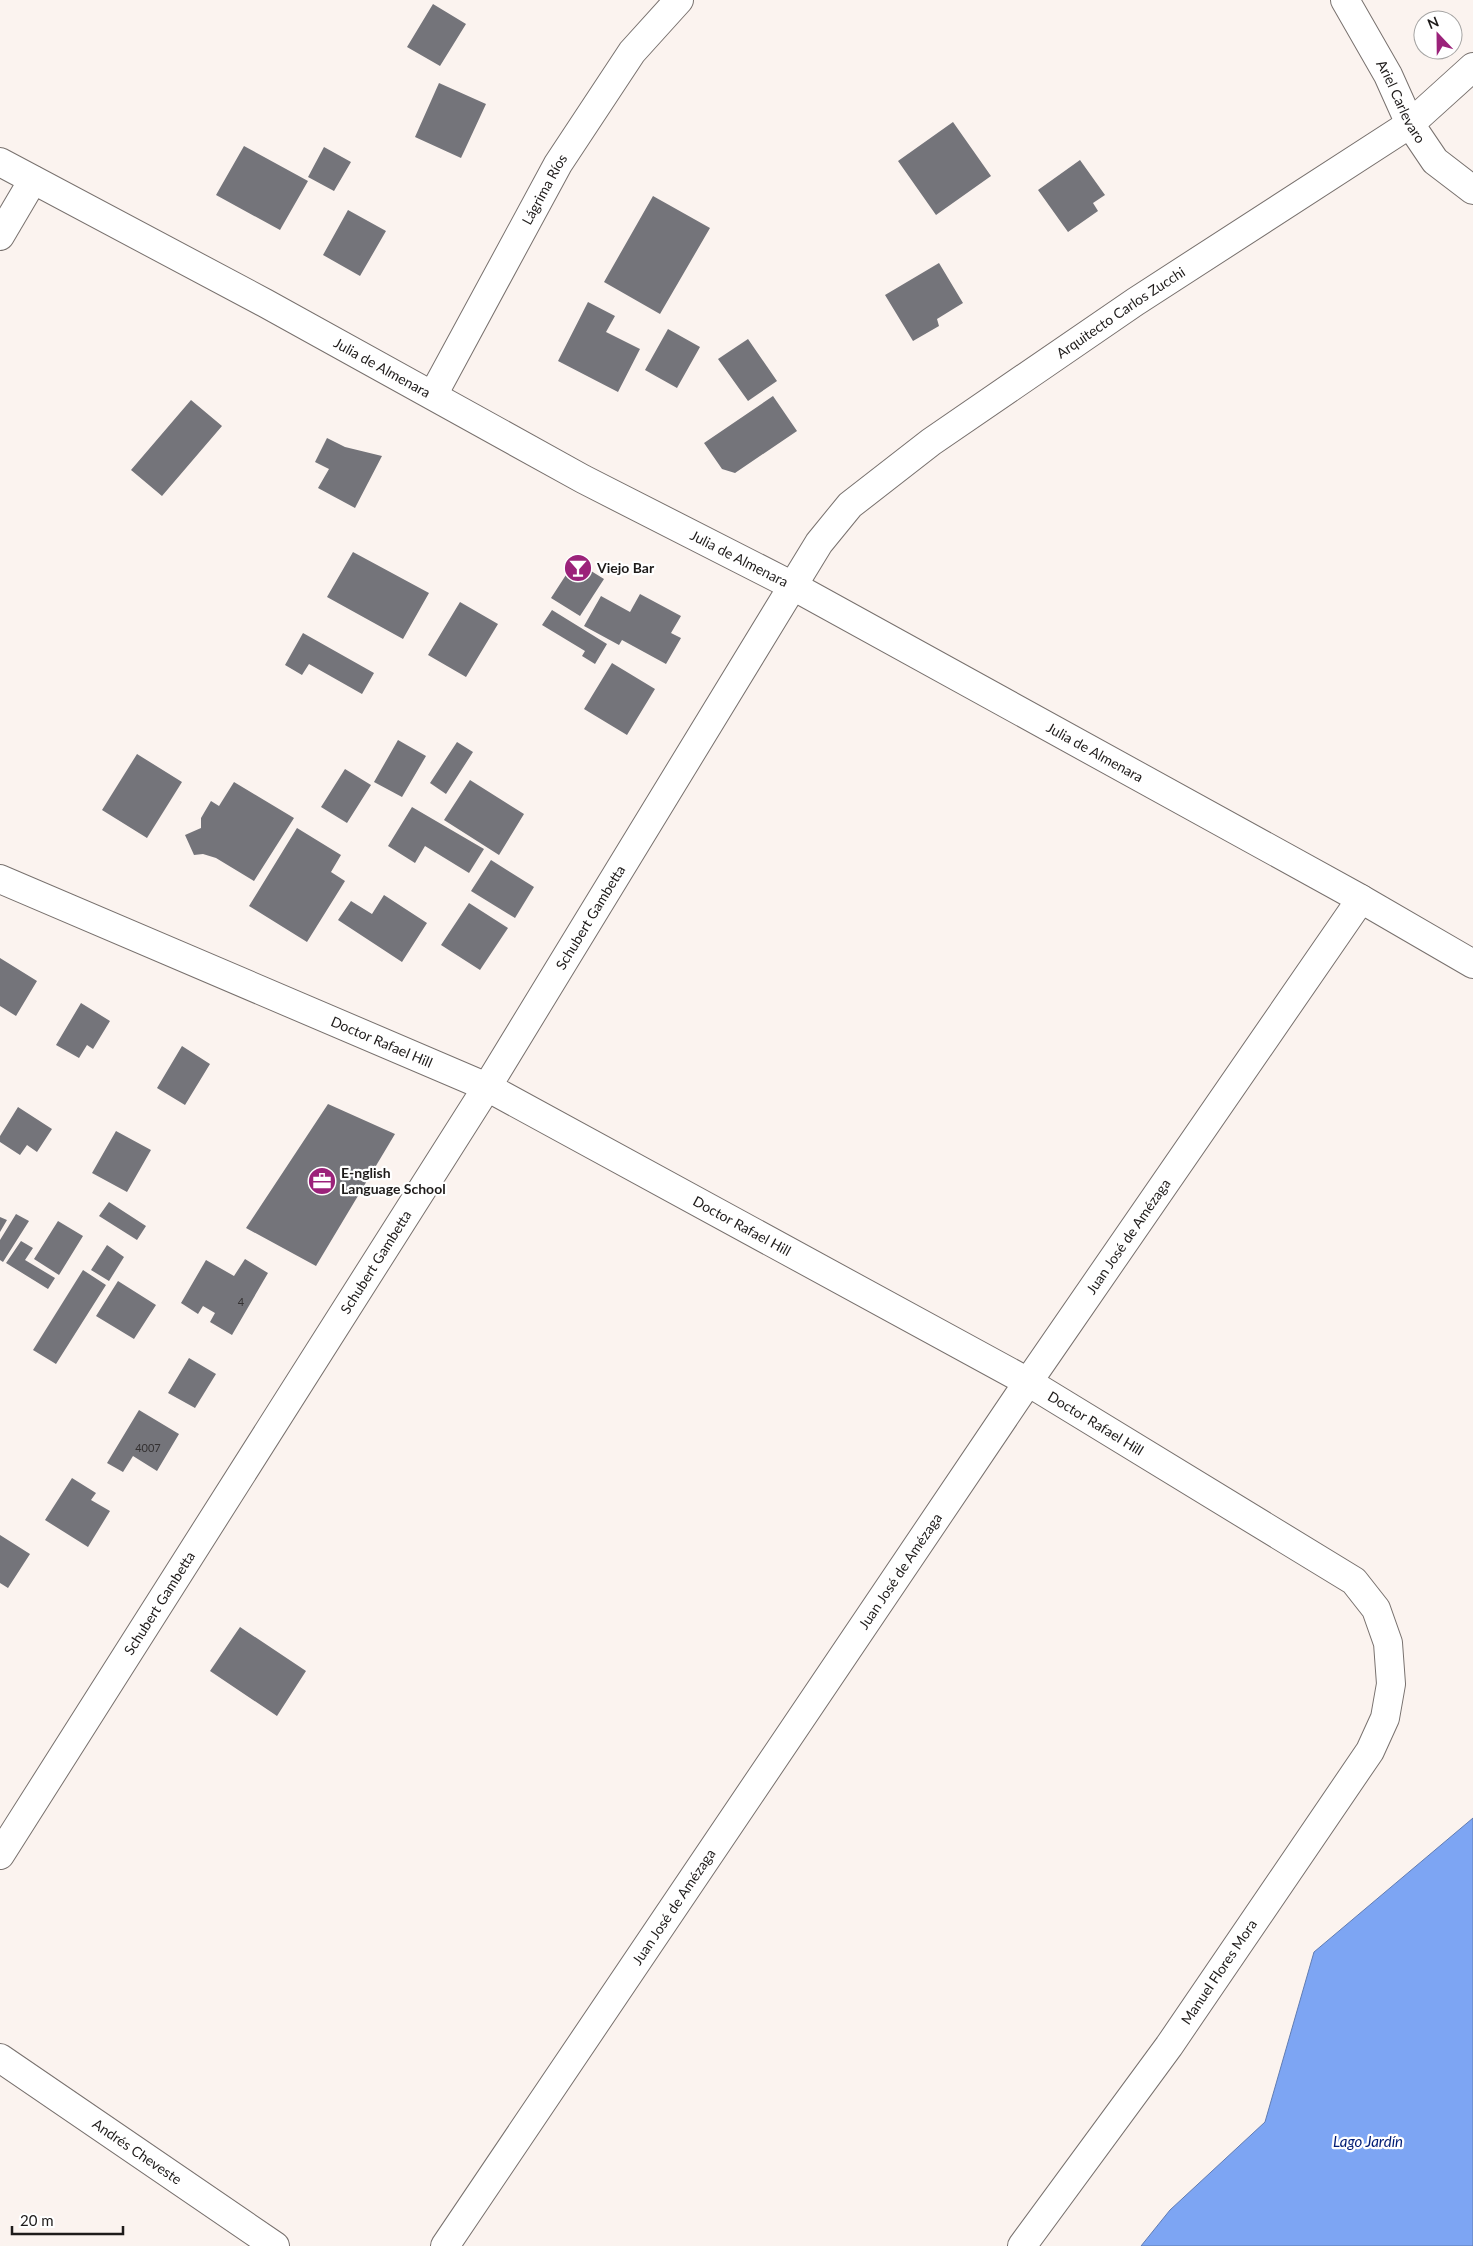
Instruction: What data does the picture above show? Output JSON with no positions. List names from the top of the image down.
{
  "streets": {
    "street": [
      "Ariel Carlevaro",
      "Lágrima Ríos",
      "Arquitecto Carlos Zucchi",
      "Julia de Almenara",
      "Schubert Gambetta",
      "Doctor Rafael Hill",
      "Juan José de Amézaga",
      "Manuel Flores Mora",
      "Andrés Cheveste"
    ]
  },
  "crossings": [
    ["Ariel Carlevaro", "Arquitecto Carlos Zucchi"],
    ["Lágrima Ríos", "Julia de Almenara"],
    ["Arquitecto Carlos Zucchi", "Julia de Almenara"],
    ["Arquitecto Carlos Zucchi", "Schubert Gambetta"],
    ["Julia de Almenara", "Schubert Gambetta"],
    ["Julia de Almenara", "Juan José de Amézaga"],
    ["Schubert Gambetta", "Doctor Rafael Hill"],
    ["Doctor Rafael Hill", "Juan José de Amézaga"],
    ["Doctor Rafael Hill", "Manuel Flores Mora"]
  ],
  "water": ["Lago Jardín"],
  "places": {
    "bar": ["Viejo Bar"],
    "office": ["E-nglish Language School"]
  },
  "house_numbers": ["4", "4007"],
  "scale_bar": "20 m",
  "north": "top"
}
